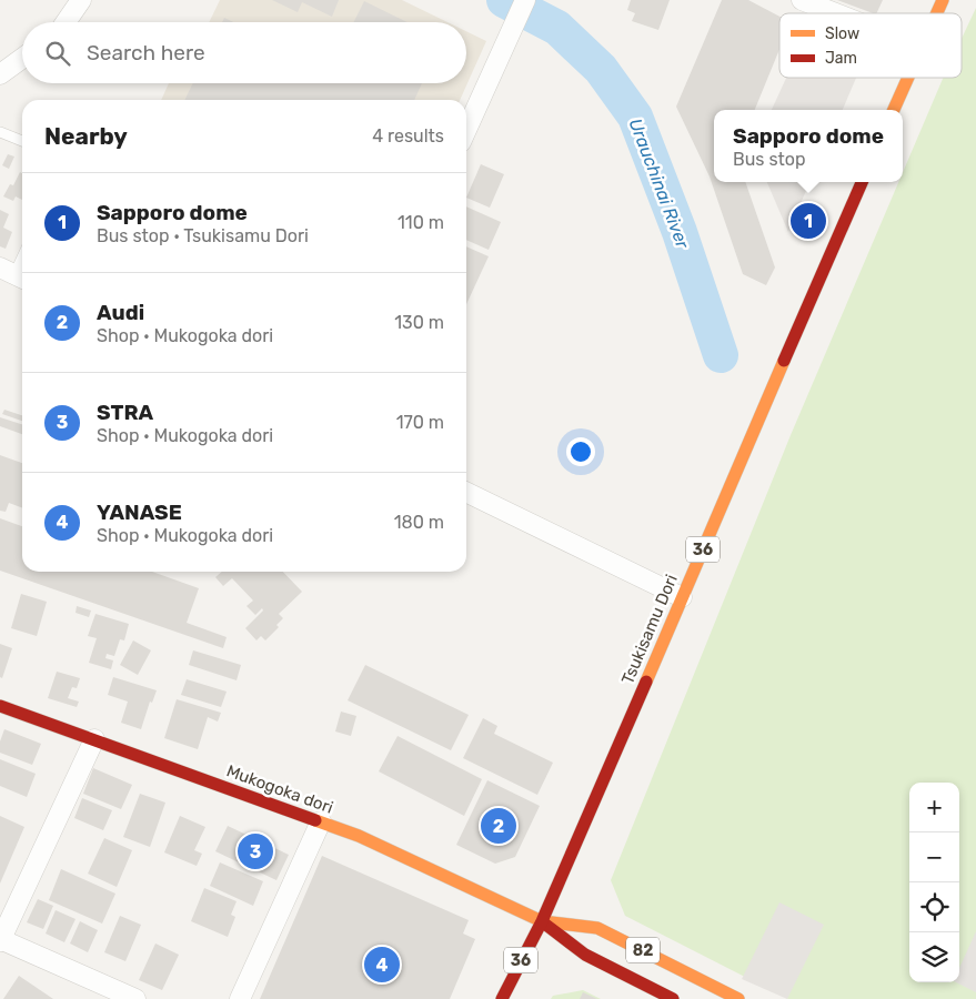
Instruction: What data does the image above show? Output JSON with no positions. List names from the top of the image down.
{
  "streets": {
    "main road": [
      "36",
      "Tsukisamu Dori",
      "Mukogoka dori",
      "82"
    ]
  },
  "crossings": [
    ["Tsukisamu Dori", "Mukogoka dori"],
    ["Tsukisamu Dori", "82"],
    ["Mukogoka dori", "82"]
  ],
  "water": ["Urauchinai River"],
  "legend": ["Slow", "Jam"],
  "page": {
    "search": "Search here",
    "heading": ["Nearby", "4 results"],
    "popup": ["Sapporo dome", "Bus stop"],
    "list": [
      {
        "mark": "1",
        "name": "Sapporo dome",
        "note": "Bus stop · Tsukisamu Dori",
        "value": "110 m"
      },
      {
        "mark": "2",
        "name": "Audi",
        "note": "Shop · Mukogoka dori",
        "value": "130 m"
      },
      {
        "mark": "3",
        "name": "STRA",
        "note": "Shop · Mukogoka dori",
        "value": "170 m"
      },
      {
        "mark": "4",
        "name": "YANASE",
        "note": "Shop · Mukogoka dori",
        "value": "180 m"
      }
    ],
    "pins": [
      "1",
      "2",
      "3",
      "4"
    ],
    "map_buttons": ["+", "−"]
  }
}
